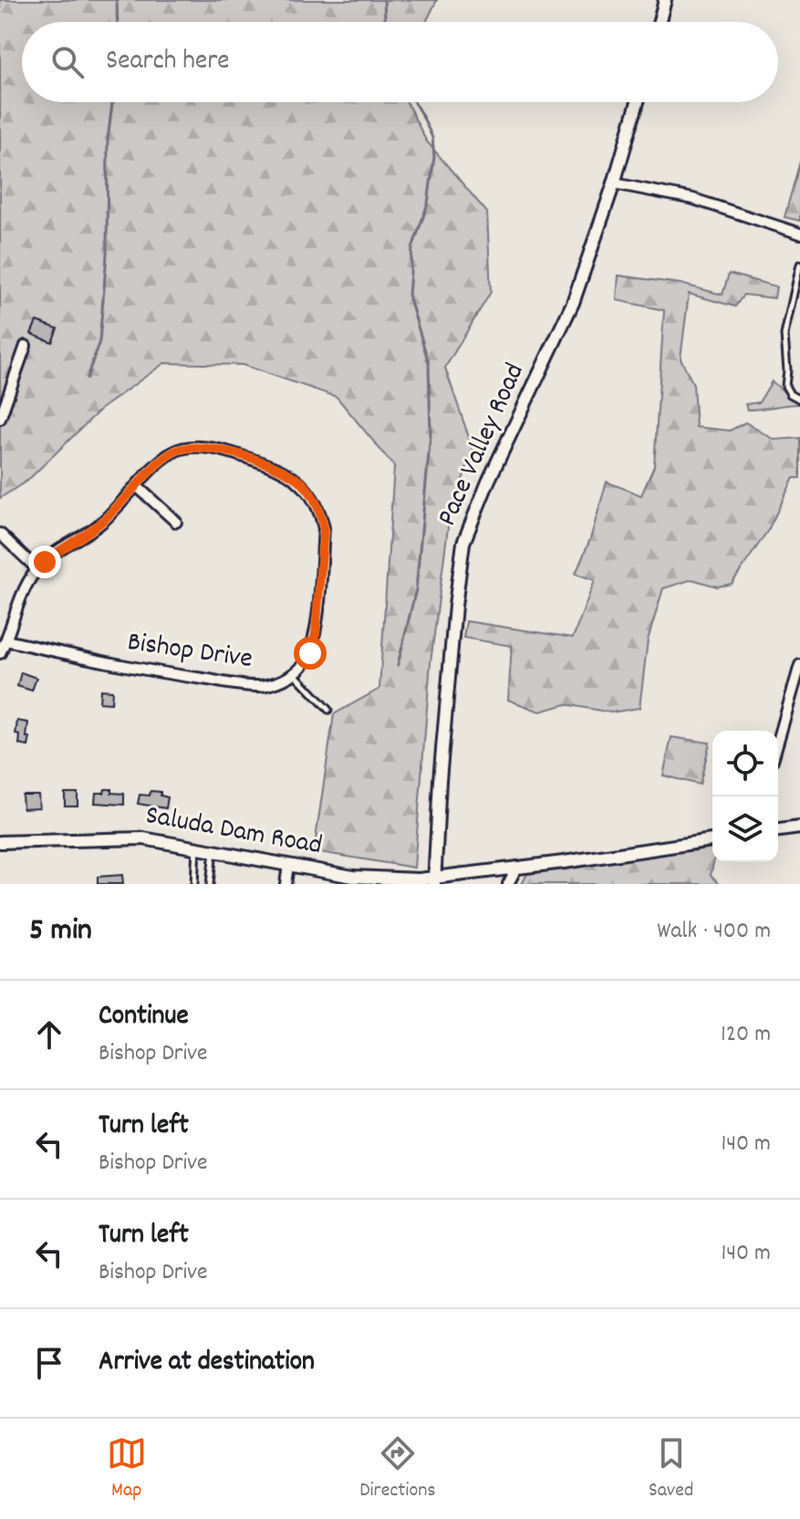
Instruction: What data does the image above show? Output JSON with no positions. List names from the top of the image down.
{
  "streets": {
    "street": ["Pace Valley Road", "Bishop Drive", "Saluda Dam Road"]
  },
  "crossings": [
    ["Pace Valley Road", "Saluda Dam Road"]
  ],
  "page": {
    "search": "Search here",
    "heading": ["5 min", "Walk · 400 m"],
    "list": [
      ["Continue", "Bishop Drive", "120 m"],
      ["Turn left", "Bishop Drive", "140 m"],
      ["Turn left", "Bishop Drive", "140 m"],
      "Arrive at destination"
    ],
    "nav": ["Map", "Directions", "Saved"]
  }
}
